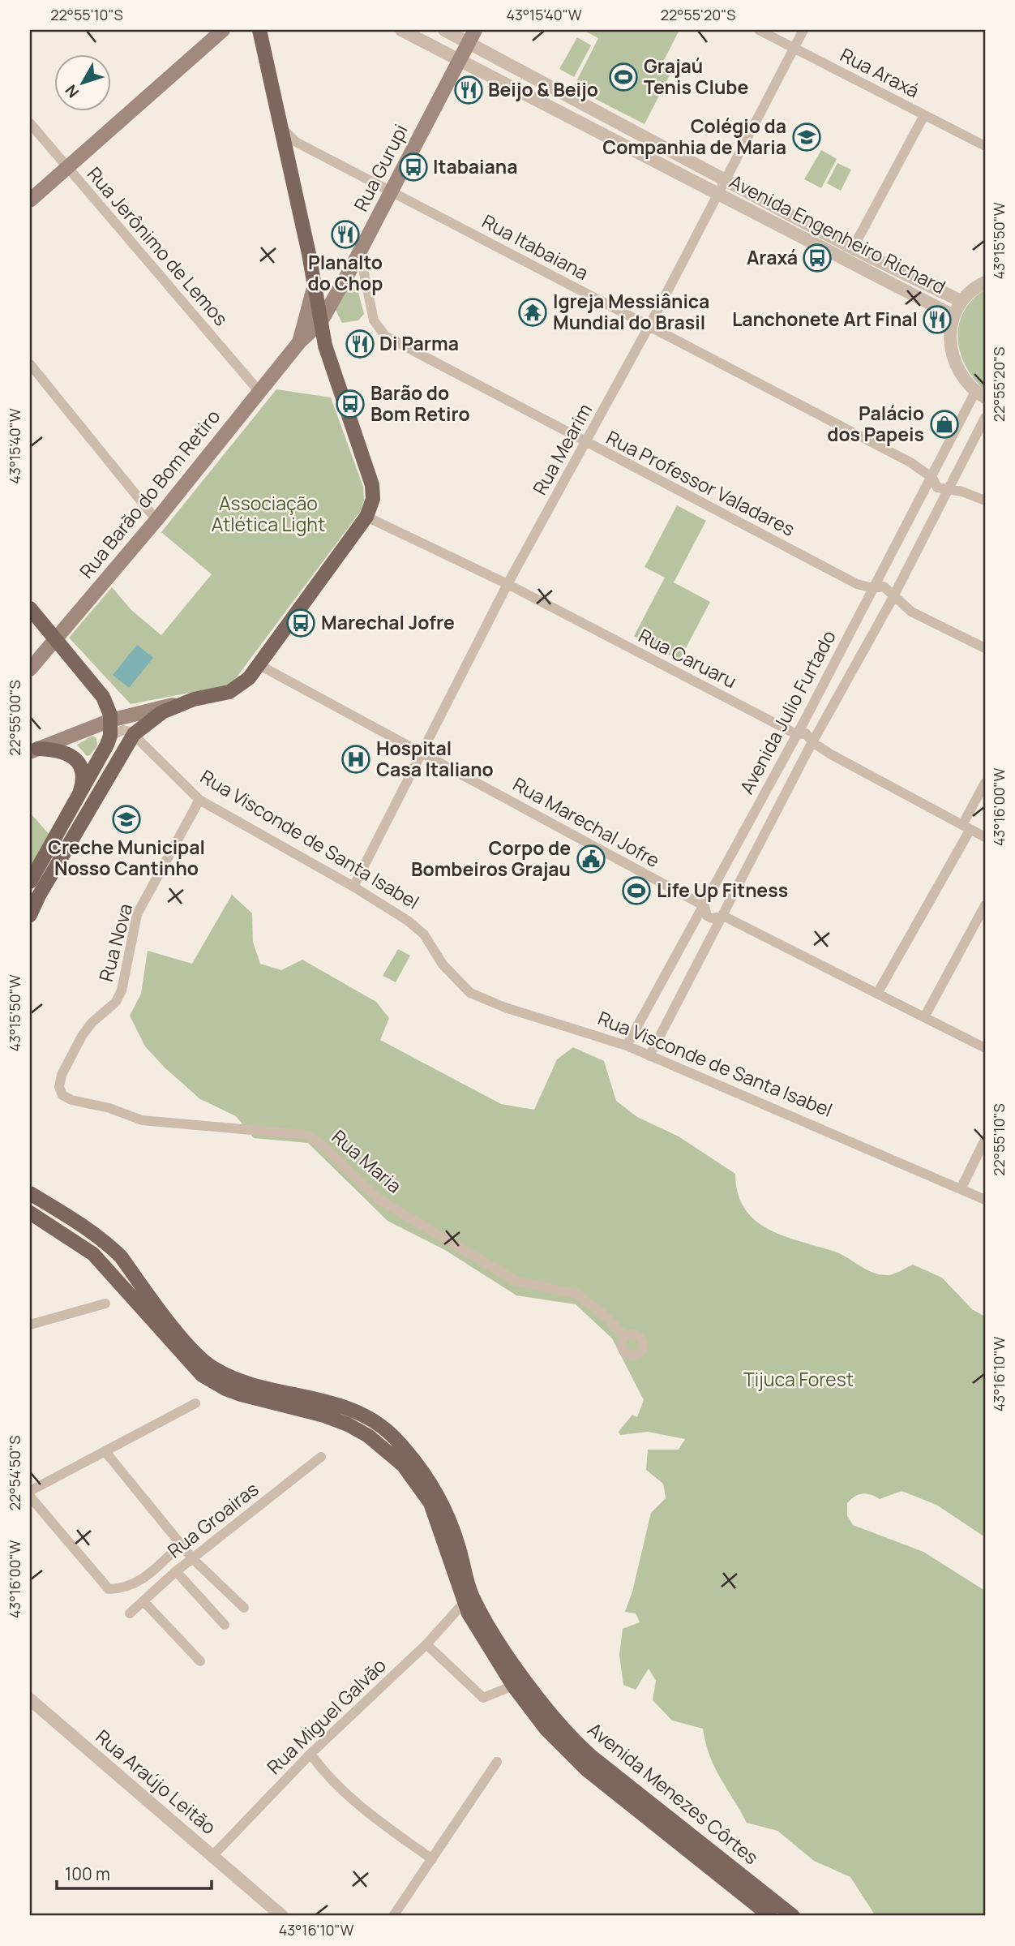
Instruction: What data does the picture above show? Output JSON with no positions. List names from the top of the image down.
{
  "streets": {
    "main road": ["Rua Gurupi", "Rua Barão do Bom Retiro", "Avenida Menezes Côrtes"],
    "street": [
      "Rua Araxá",
      "Avenida Engenheiro Richard",
      "Rua Jerônimo de Lemos",
      "Rua Itabaiana",
      "Rua Mearim",
      "Rua Professor Valadares",
      "Rua Caruaru",
      "Avenida Julio Furtado",
      "Rua Marechal Jofre",
      "Rua Visconde de Santa Isabel",
      "Rua Nova",
      "Rua Maria",
      "Rua Groairas",
      "Rua Miguel Galvão",
      "Rua Araújo Leitão"
    ]
  },
  "crossings": [
    ["Rua Araxá", "Rua Mearim"],
    ["Rua Gurupi", "Avenida Engenheiro Richard"],
    ["Rua Gurupi", "Rua Itabaiana"],
    ["Rua Gurupi", "Rua Professor Valadares"],
    ["Rua Gurupi", "Rua Barão do Bom Retiro"],
    ["Avenida Engenheiro Richard", "Rua Mearim"],
    ["Rua Jerônimo de Lemos", "Rua Barão do Bom Retiro"],
    ["Rua Itabaiana", "Rua Mearim"],
    ["Rua Itabaiana", "Rua Barão do Bom Retiro"],
    ["Rua Itabaiana", "Avenida Julio Furtado"],
    ["Rua Mearim", "Rua Professor Valadares"],
    ["Rua Mearim", "Rua Caruaru"],
    ["Rua Mearim", "Rua Marechal Jofre"],
    ["Rua Mearim", "Rua Visconde de Santa Isabel"],
    ["Rua Professor Valadares", "Avenida Julio Furtado"],
    ["Rua Caruaru", "Avenida Julio Furtado"],
    ["Avenida Julio Furtado", "Rua Marechal Jofre"],
    ["Avenida Julio Furtado", "Rua Visconde de Santa Isabel"],
    ["Rua Visconde de Santa Isabel", "Rua Nova"],
    ["Rua Nova", "Rua Maria"],
    ["Rua Miguel Galvão", "Rua Araújo Leitão"],
    ["Rua Miguel Galvão", "Avenida Menezes Côrtes"]
  ],
  "parks": ["Associação Atlética Light", "Tijuca Forest"],
  "places": {
    "sports": ["Grajaú Tenis Clube", "Life Up Fitness"],
    "restaurant": [
      "Beijo & Beijo",
      "Planalto do Chop",
      "Lanchonete Art Final",
      "Di Parma"
    ],
    "school or university": ["Colégio da Companhia de Maria", "Creche Municipal Nosso Cantinho"],
    "bus stop": [
      "Itabaiana",
      "Araxá",
      "Barão do Bom Retiro",
      "Marechal Jofre"
    ],
    "temple": ["Igreja Messiânica Mundial do Brasil"],
    "shop": ["Palácio dos Papeis"],
    "hospital": ["Hospital Casa Italiano"],
    "public building": ["Corpo de Bombeiros Grajau"]
  },
  "scale_bar": "100 m",
  "north": "bottom left",
  "coordinates": [
    "22°55'10\"S",
    "43°15'40\"W",
    "22°55'20\"S",
    "43°15'50\"W",
    "22°55'00\"S",
    "43°16'00\"W",
    "43°16'10\"W",
    "22°54'50\"S"
  ]
}
